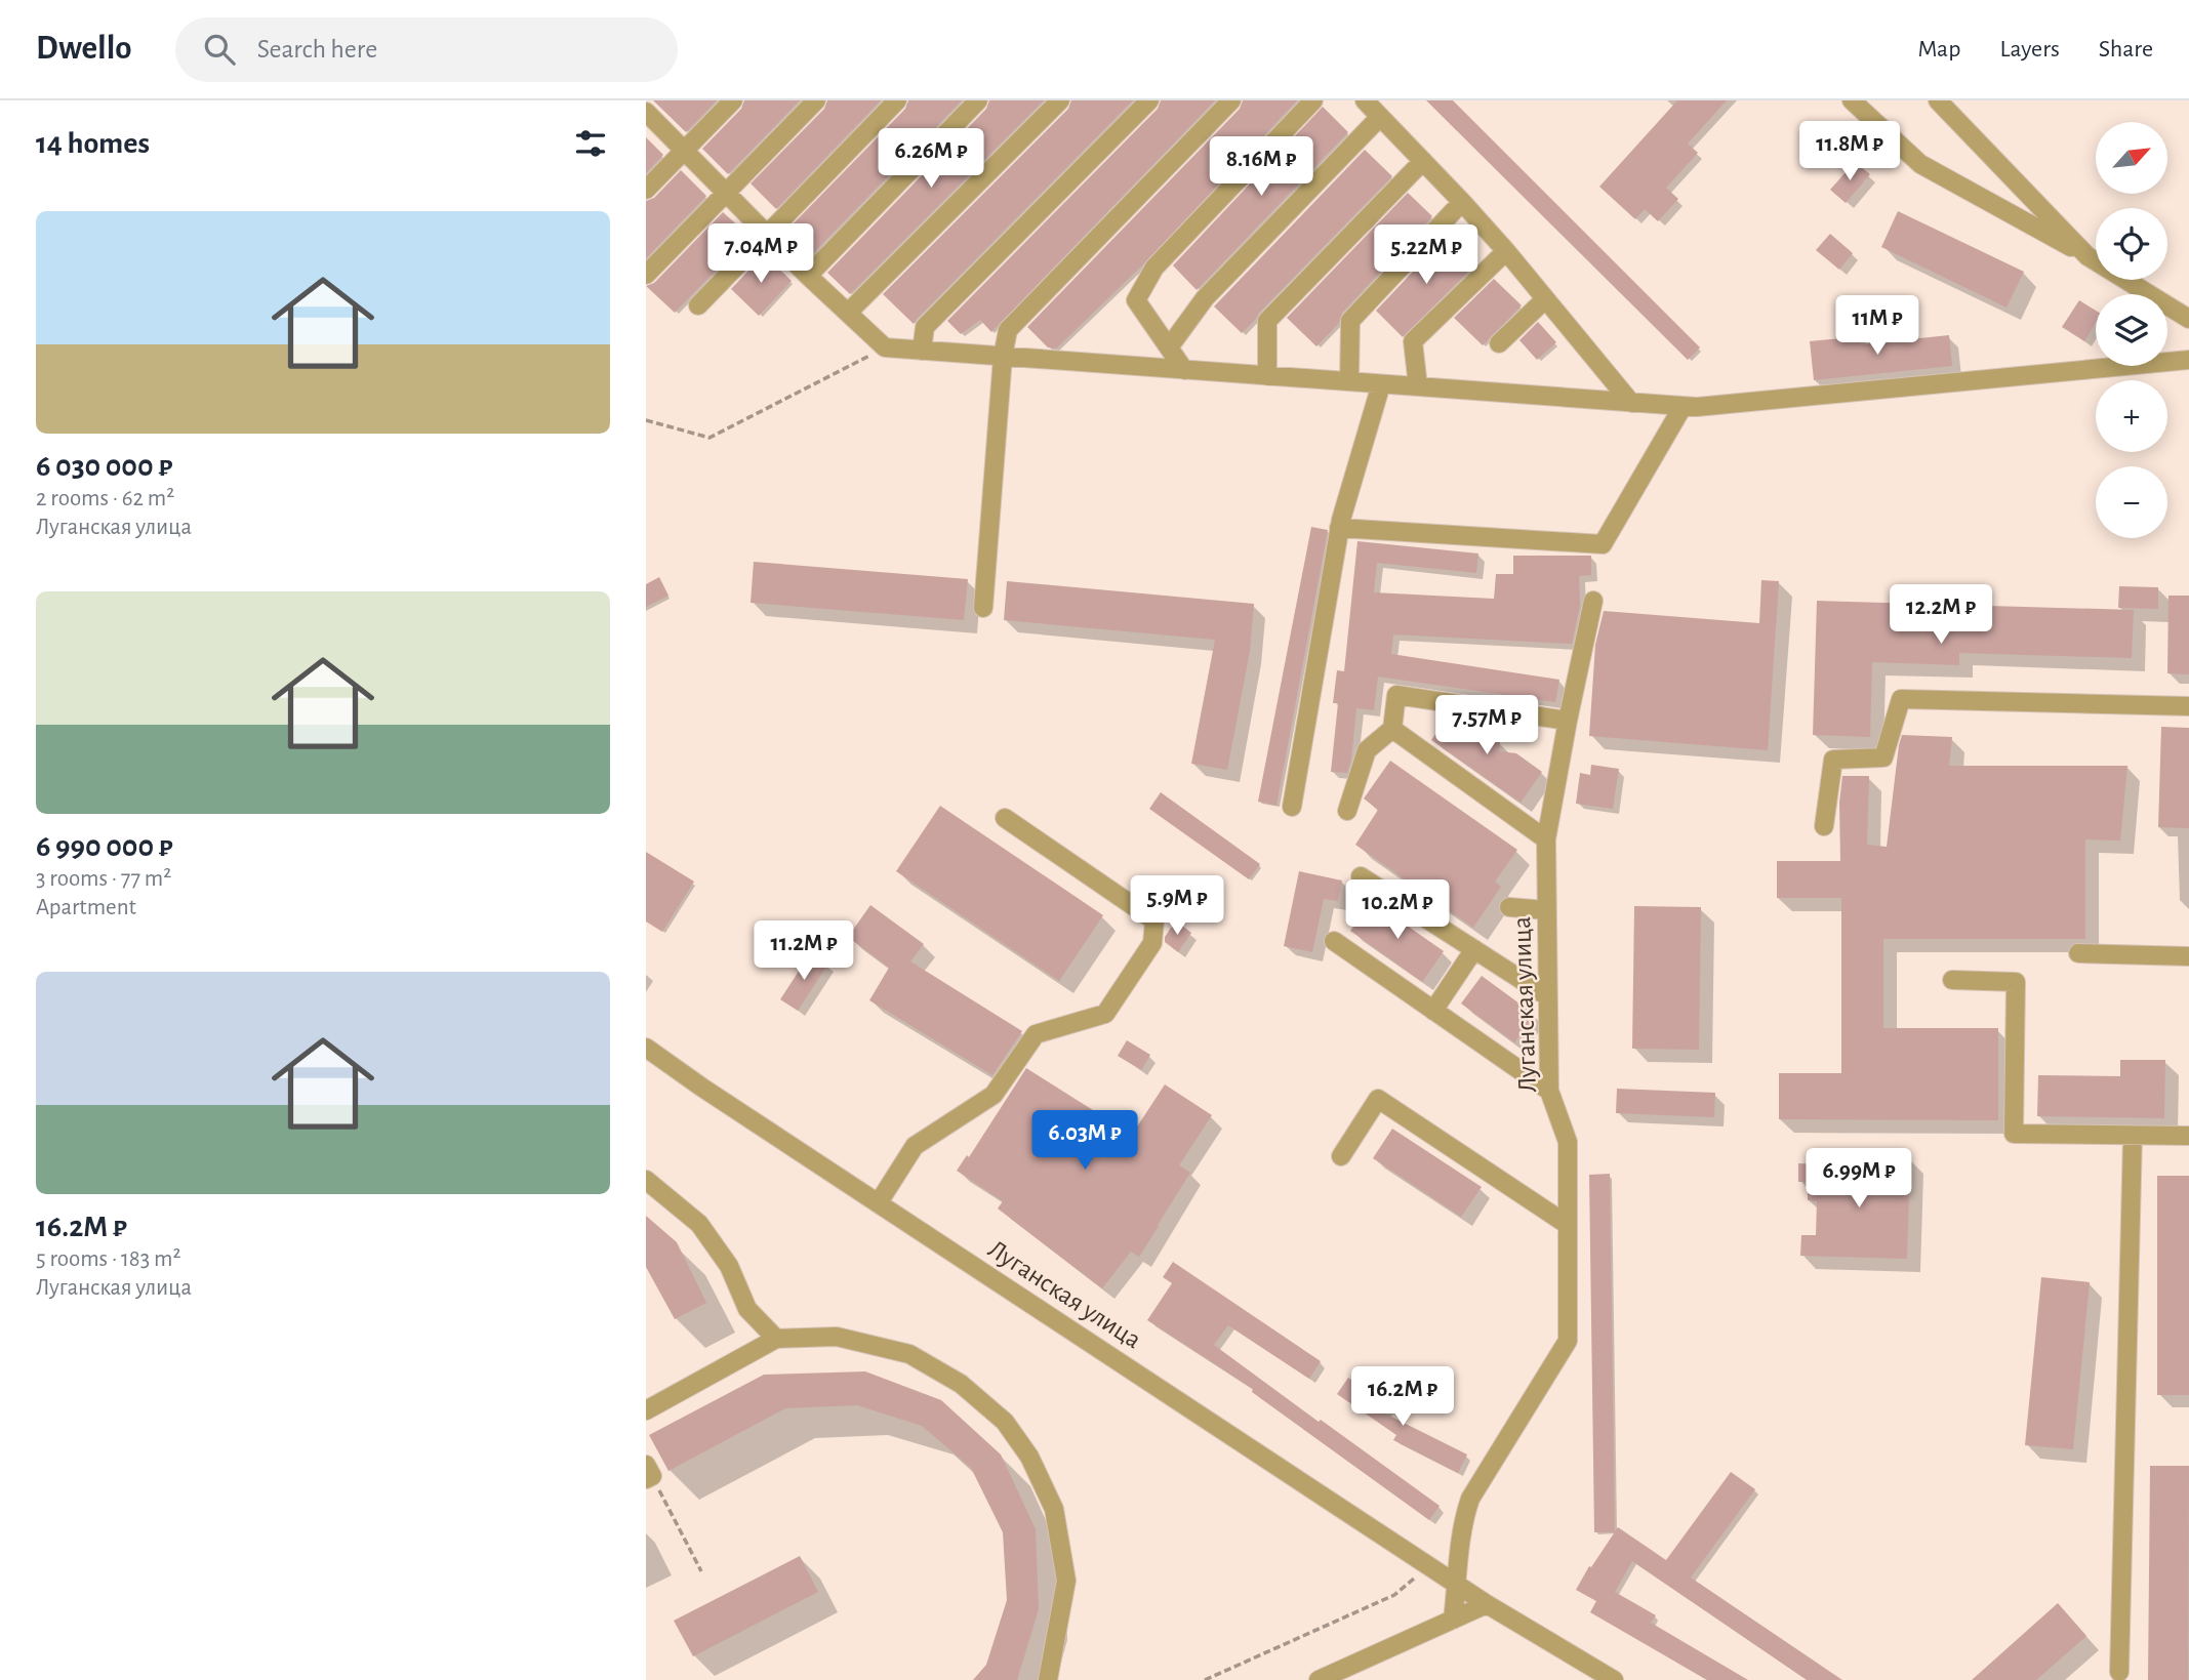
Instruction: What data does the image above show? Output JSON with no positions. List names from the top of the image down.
{
  "streets": {
    "street": ["Луганская улица"]
  },
  "north": "top right",
  "page": {
    "header": "Dwello",
    "search": "Search here",
    "nav": ["Map", "Layers", "Share"],
    "heading": "14 homes",
    "price": [
      "11.8M ₽",
      "6.26M ₽",
      "8.16M ₽",
      "7.04M ₽",
      "5.22M ₽",
      "11M ₽",
      "12.2M ₽",
      "7.57M ₽",
      "5.9M ₽",
      "10.2M ₽",
      "11.2M ₽",
      "6.03M ₽",
      "6.99M ₽",
      "16.2M ₽"
    ],
    "map_buttons": ["+", "−"],
    "list": [
      {
        "name": "6 030 000 ₽",
        "note": "2 rooms · 62 m² · Луганская улица"
      },
      {
        "name": "6 990 000 ₽",
        "note": "3 rooms · 77 m² · Apartment"
      },
      {
        "name": "16.2M ₽",
        "note": "5 rooms · 183 m² · Луганская улица"
      }
    ]
  }
}
